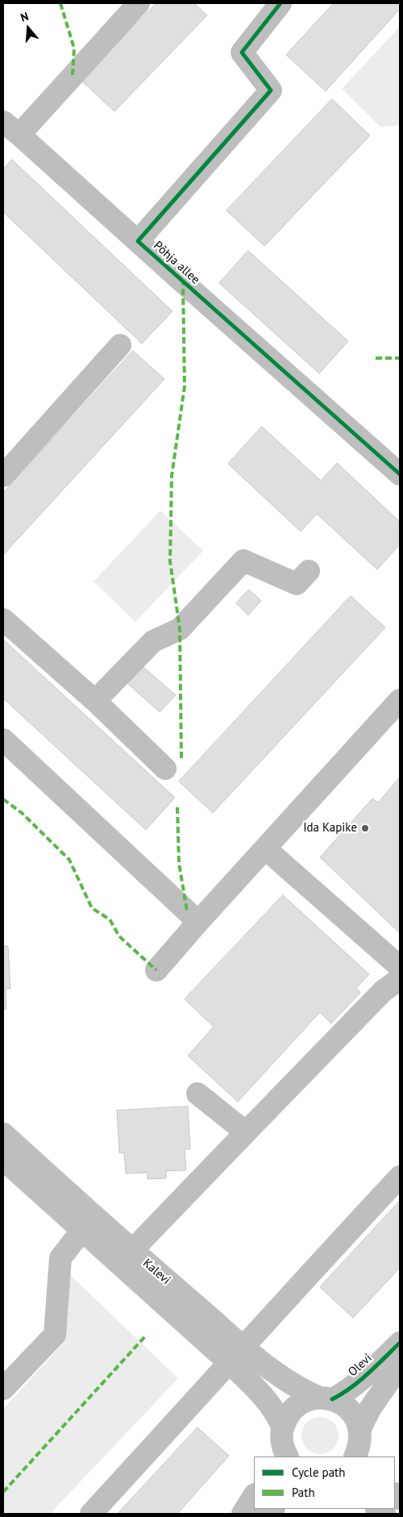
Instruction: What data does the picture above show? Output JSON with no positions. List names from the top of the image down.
{
  "streets": {
    "street": ["Põhja allee", "Kalevi", "Olevi"]
  },
  "crossings": [
    ["Kalevi", "Olevi"]
  ],
  "places": ["Ida Kapike"],
  "legend": ["Cycle path", "Path"],
  "north": "top"
}
